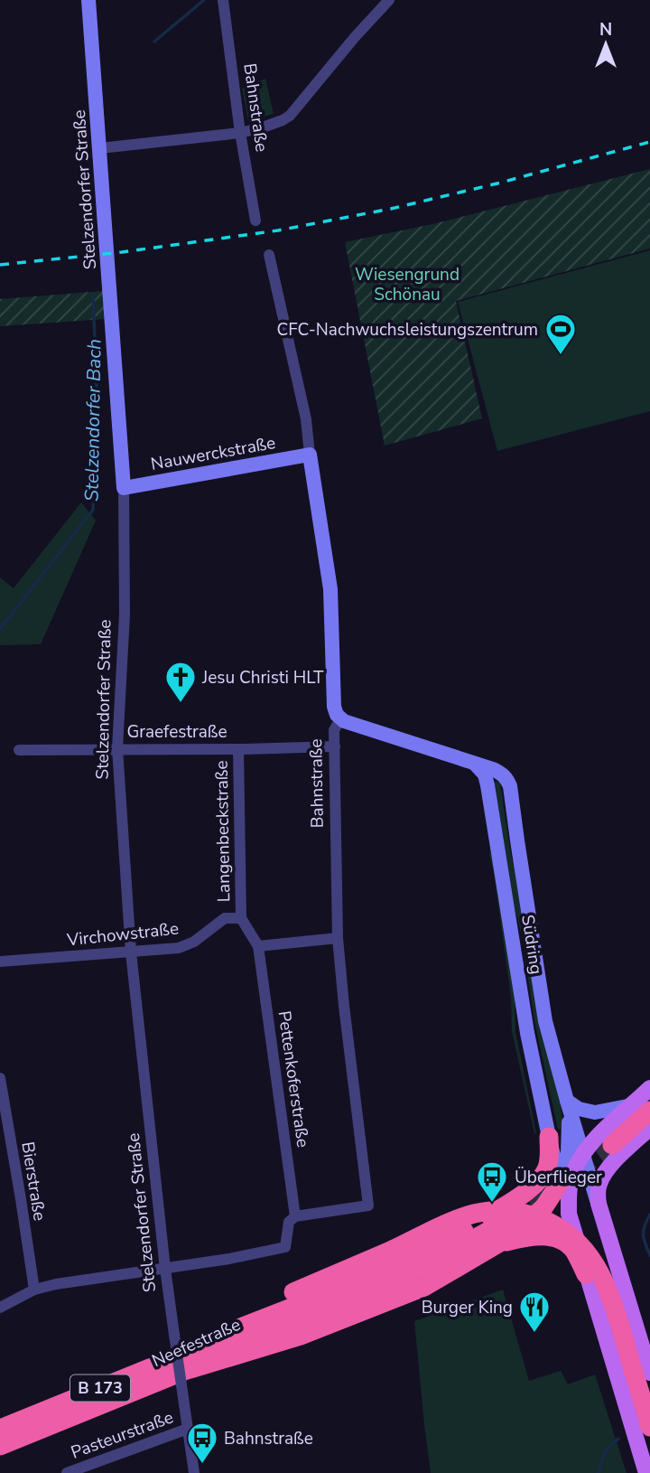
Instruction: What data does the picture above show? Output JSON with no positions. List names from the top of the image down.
{
  "streets": {
    "highway": ["Neefestraße", "B 173"],
    "main road": ["Südring"],
    "street": [
      "Bahnstraße",
      "Stelzendorfer Straße",
      "Nauwerckstraße",
      "Graefestraße",
      "Langenbeckstraße",
      "Virchowstraße",
      "Pettenkoferstraße",
      "Bierstraße",
      "Pasteurstraße"
    ]
  },
  "crossings": [
    ["Bahnstraße", "Nauwerckstraße"],
    ["Bahnstraße", "Graefestraße"],
    ["Bahnstraße", "Südring"],
    ["Bahnstraße", "Pettenkoferstraße"],
    ["Stelzendorfer Straße", "Nauwerckstraße"],
    ["Stelzendorfer Straße", "Graefestraße"],
    ["Stelzendorfer Straße", "Virchowstraße"],
    ["Stelzendorfer Straße", "Pasteurstraße"],
    ["Graefestraße", "Langenbeckstraße"],
    ["Langenbeckstraße", "Virchowstraße"],
    ["Langenbeckstraße", "Pettenkoferstraße"]
  ],
  "water": ["Stelzendorfer Bach"],
  "parks": ["Wiesengrund Schönau"],
  "places": {
    "sports": ["CFC-Nachwuchsleistungszentrum"],
    "church": ["Jesu Christi HLT"],
    "bus stop": ["Überflieger", "Bahnstraße"],
    "restaurant": ["Burger King"]
  },
  "north": "top"
}
